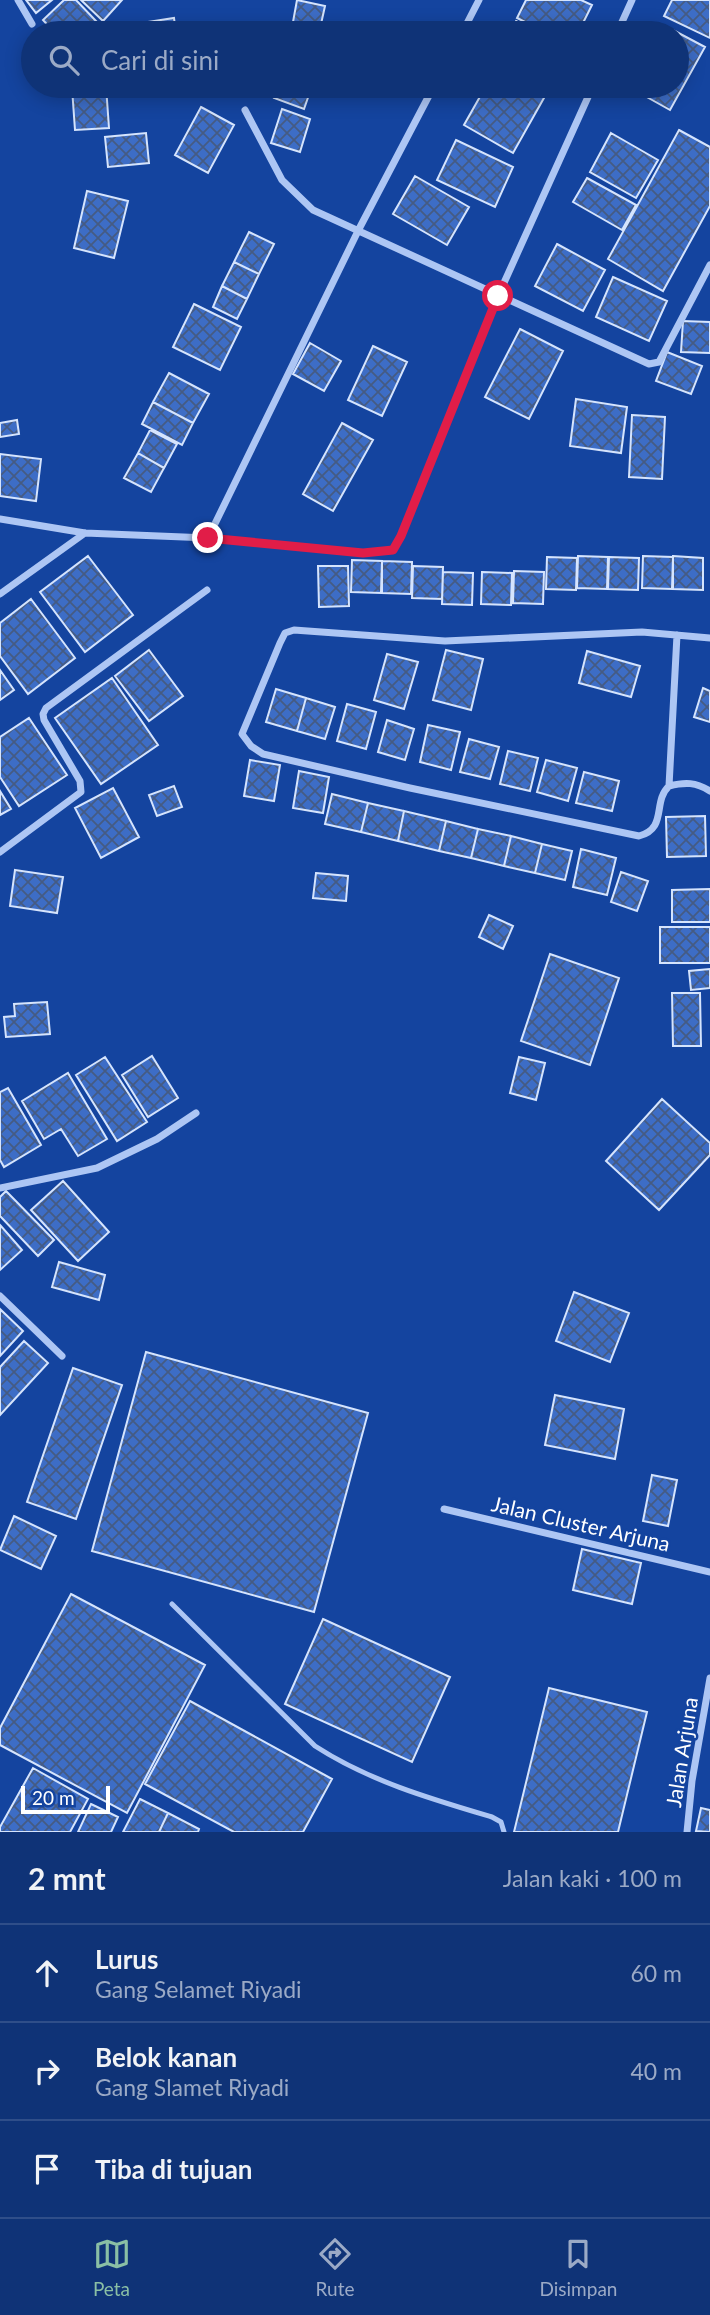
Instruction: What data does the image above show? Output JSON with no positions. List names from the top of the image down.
{
  "streets": {
    "street": ["Jalan Cluster Arjuna", "Jalan Arjuna"]
  },
  "scale_bar": "20 m",
  "page": {
    "search": "Cari di sini",
    "scale": "20 m",
    "heading": ["2 mnt", "Jalan kaki · 100 m"],
    "list": [
      ["Lurus", "Gang Selamet Riyadi", "60 m"],
      ["Belok kanan", "Gang Slamet Riyadi", "40 m"],
      "Tiba di tujuan"
    ],
    "nav": ["Peta", "Rute", "Disimpan"]
  }
}
